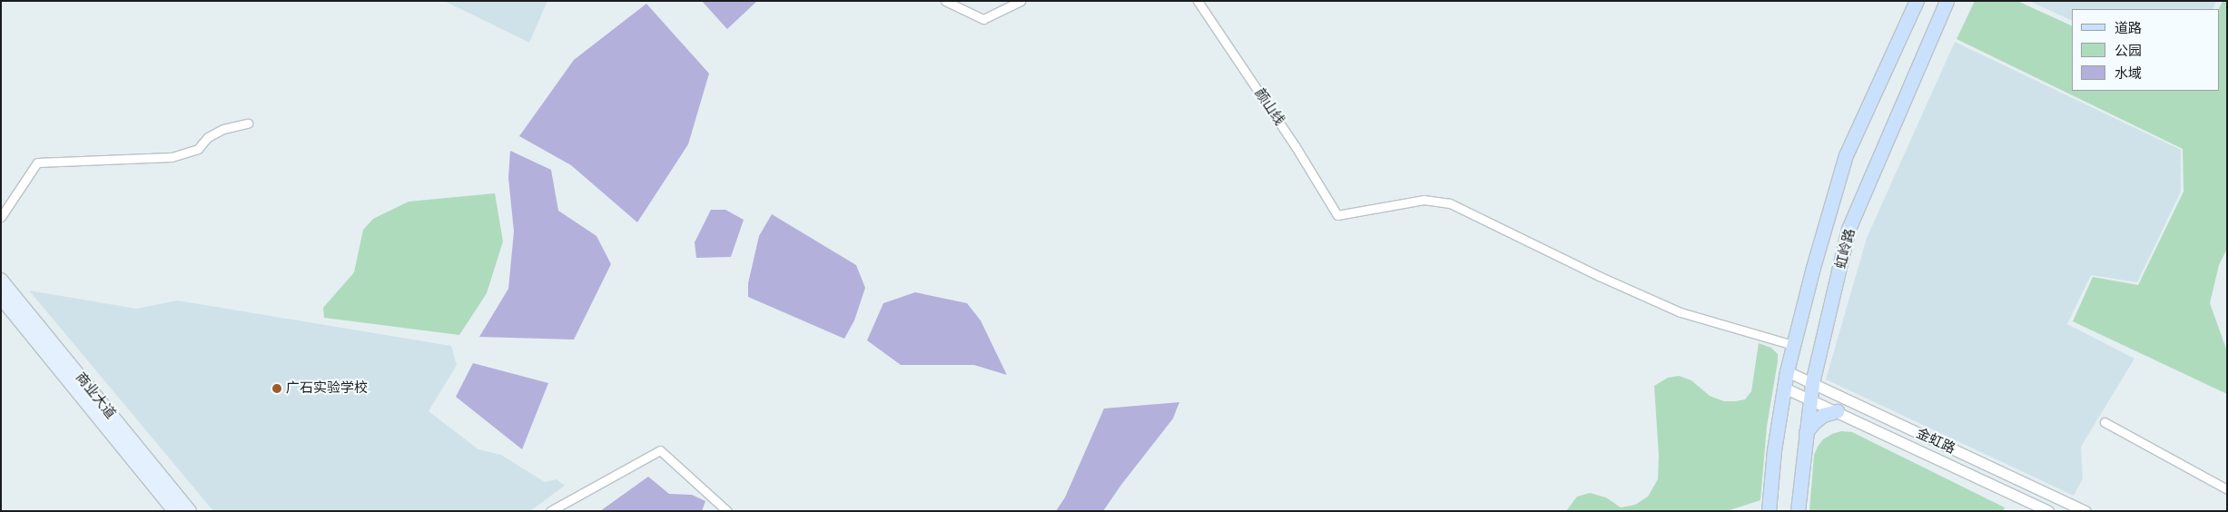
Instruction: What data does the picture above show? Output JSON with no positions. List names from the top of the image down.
{
  "streets": {
    "main road": ["虹岭路", "商业大道"],
    "street": ["颜山线", "金虹路"]
  },
  "crossings": [
    ["颜山线", "虹岭路"],
    ["虹岭路", "金虹路"]
  ],
  "places": ["广石实验学校"],
  "legend": ["道路", "公园", "水域"]
}
